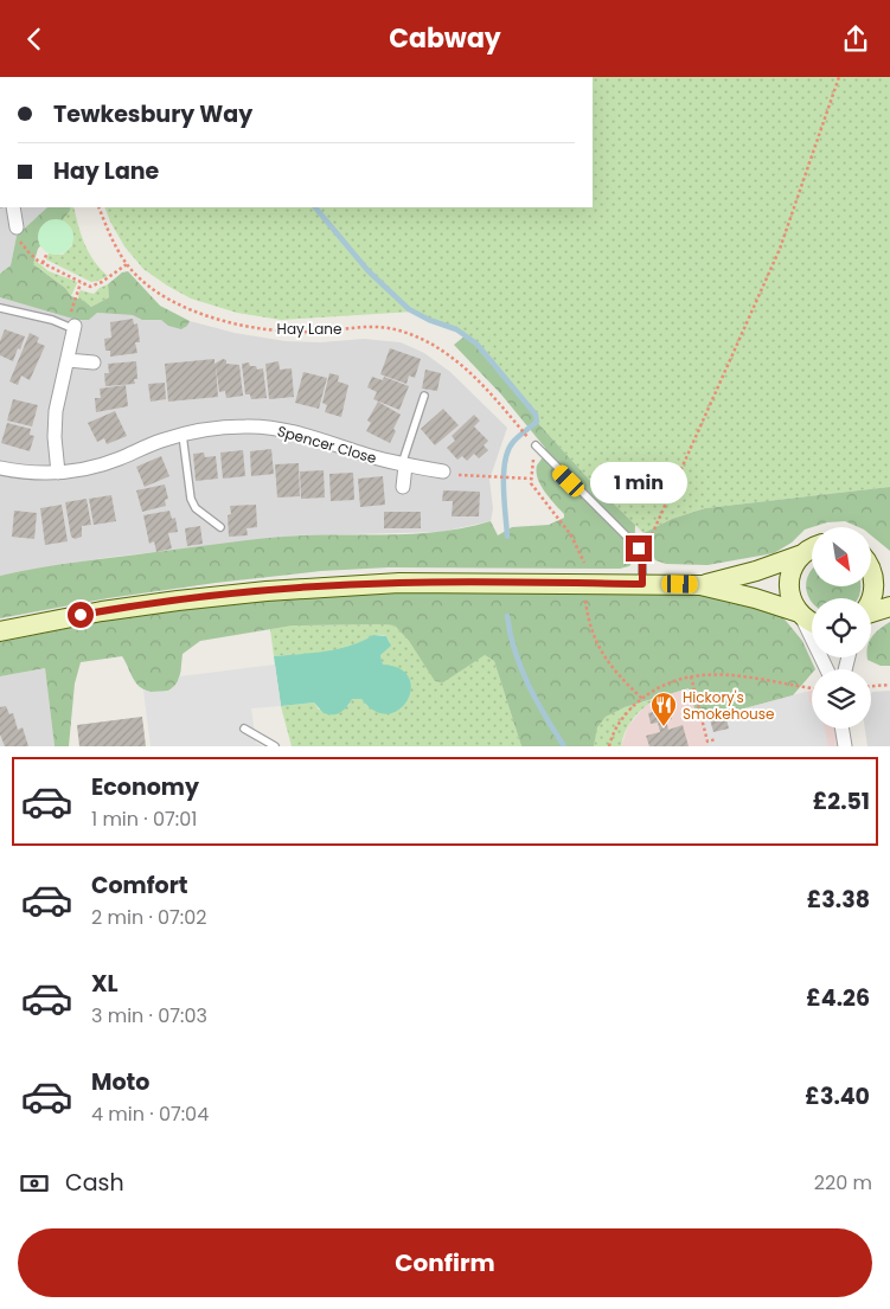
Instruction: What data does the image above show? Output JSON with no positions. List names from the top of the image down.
{
  "streets": {
    "street": ["Spencer Close"],
    "path": ["Hay Lane"]
  },
  "places": {
    "restaurant": ["Hickory's Smokehouse"]
  },
  "north": "bottom right",
  "page": {
    "header": "Cabway",
    "banner": ["Tewkesbury Way", "Hay Lane"],
    "bubble": "1 min",
    "list": [
      {
        "name": "Economy",
        "note": "1 min · 07:01",
        "value": "£2.51"
      },
      {
        "name": "Comfort",
        "note": "2 min · 07:02",
        "value": "£3.38"
      },
      {
        "name": "XL",
        "note": "3 min · 07:03",
        "value": "£4.26"
      },
      {
        "name": "Moto",
        "note": "4 min · 07:04",
        "value": "£3.40"
      }
    ],
    "pay": ["Cash", "220 m"],
    "buttons": "Confirm"
  }
}
